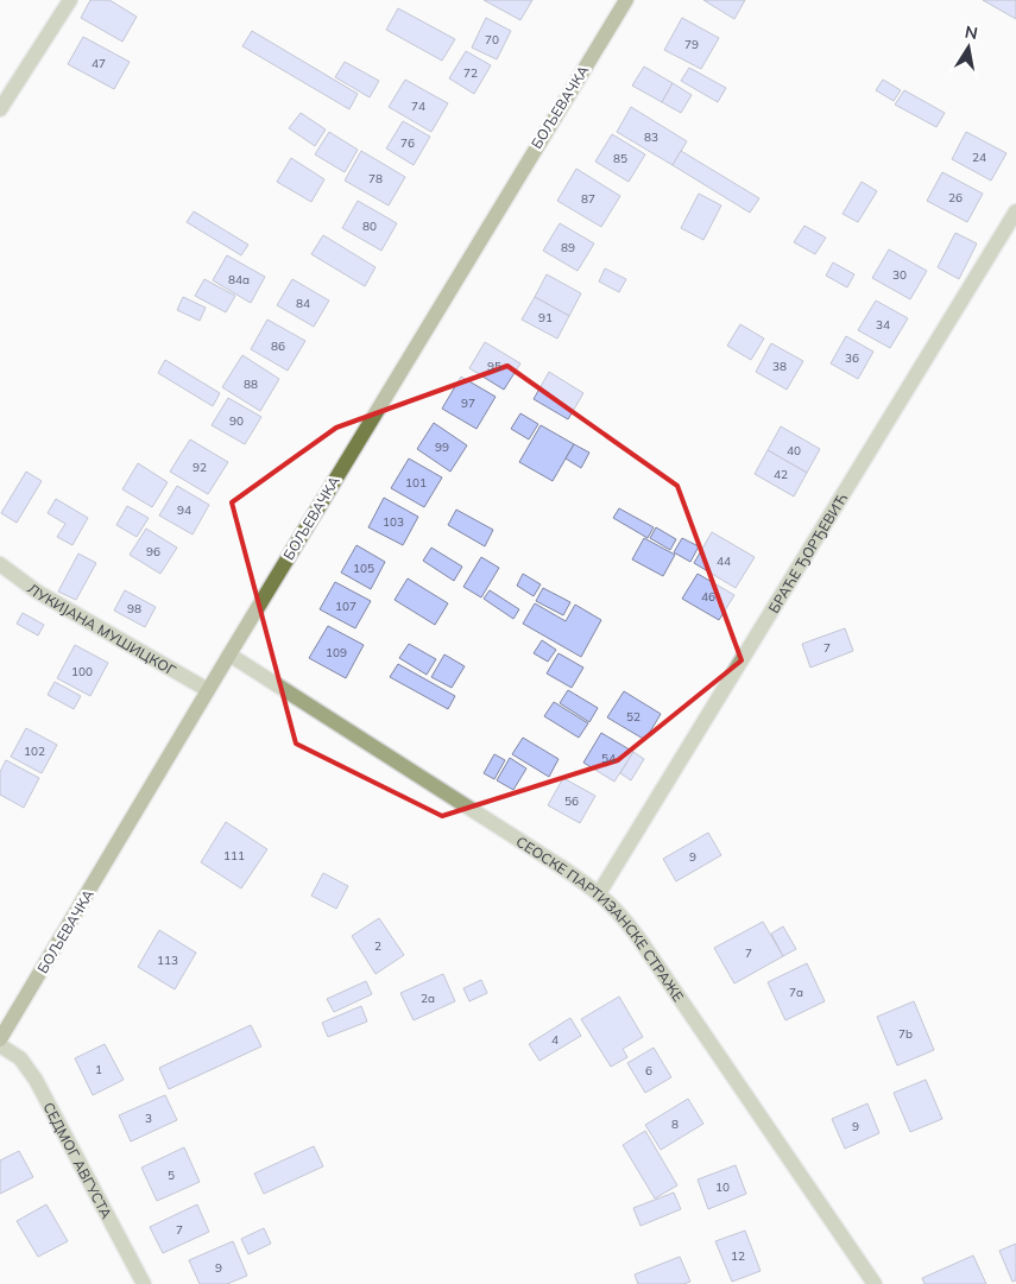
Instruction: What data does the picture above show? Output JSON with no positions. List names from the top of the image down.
{
  "streets": {
    "main road": ["БОЉЕВАЧКА"],
    "street": [
      "БРАЋЕ ЂОРЂЕВИЋ",
      "ЛУКИЈАНА МУШИЦКОГ",
      "СЕОСКЕ ПАРТИЗАНСКЕ СТРАЖЕ",
      "СЕДМОГ АВГУСТА"
    ]
  },
  "crossings": [
    ["БОЉЕВАЧКА", "ЛУКИЈАНА МУШИЦКОГ"],
    ["БОЉЕВАЧКА", "СЕОСКЕ ПАРТИЗАНСКЕ СТРАЖЕ"],
    ["БРАЋЕ ЂОРЂЕВИЋ", "СЕОСКЕ ПАРТИЗАНСКЕ СТРАЖЕ"]
  ],
  "house_numbers": [
    "70",
    "79",
    "47",
    "72",
    "74",
    "83",
    "76",
    "24",
    "85",
    "78",
    "26",
    "87",
    "80",
    "89",
    "30",
    "84a",
    "84",
    "91",
    "34",
    "86",
    "36",
    "95",
    "38",
    "88",
    "97",
    "90",
    "99",
    "40",
    "92",
    "42",
    "101",
    "94",
    "103",
    "96",
    "44",
    "105",
    "46",
    "107",
    "98",
    "7",
    "109",
    "100",
    "52",
    "102",
    "54",
    "56",
    "111",
    "9",
    "2",
    "7",
    "113",
    "7a",
    "2a",
    "7b",
    "4",
    "1",
    "6",
    "3",
    "8",
    "9",
    "5",
    "10",
    "7",
    "12",
    "9"
  ],
  "north": "top"
}
